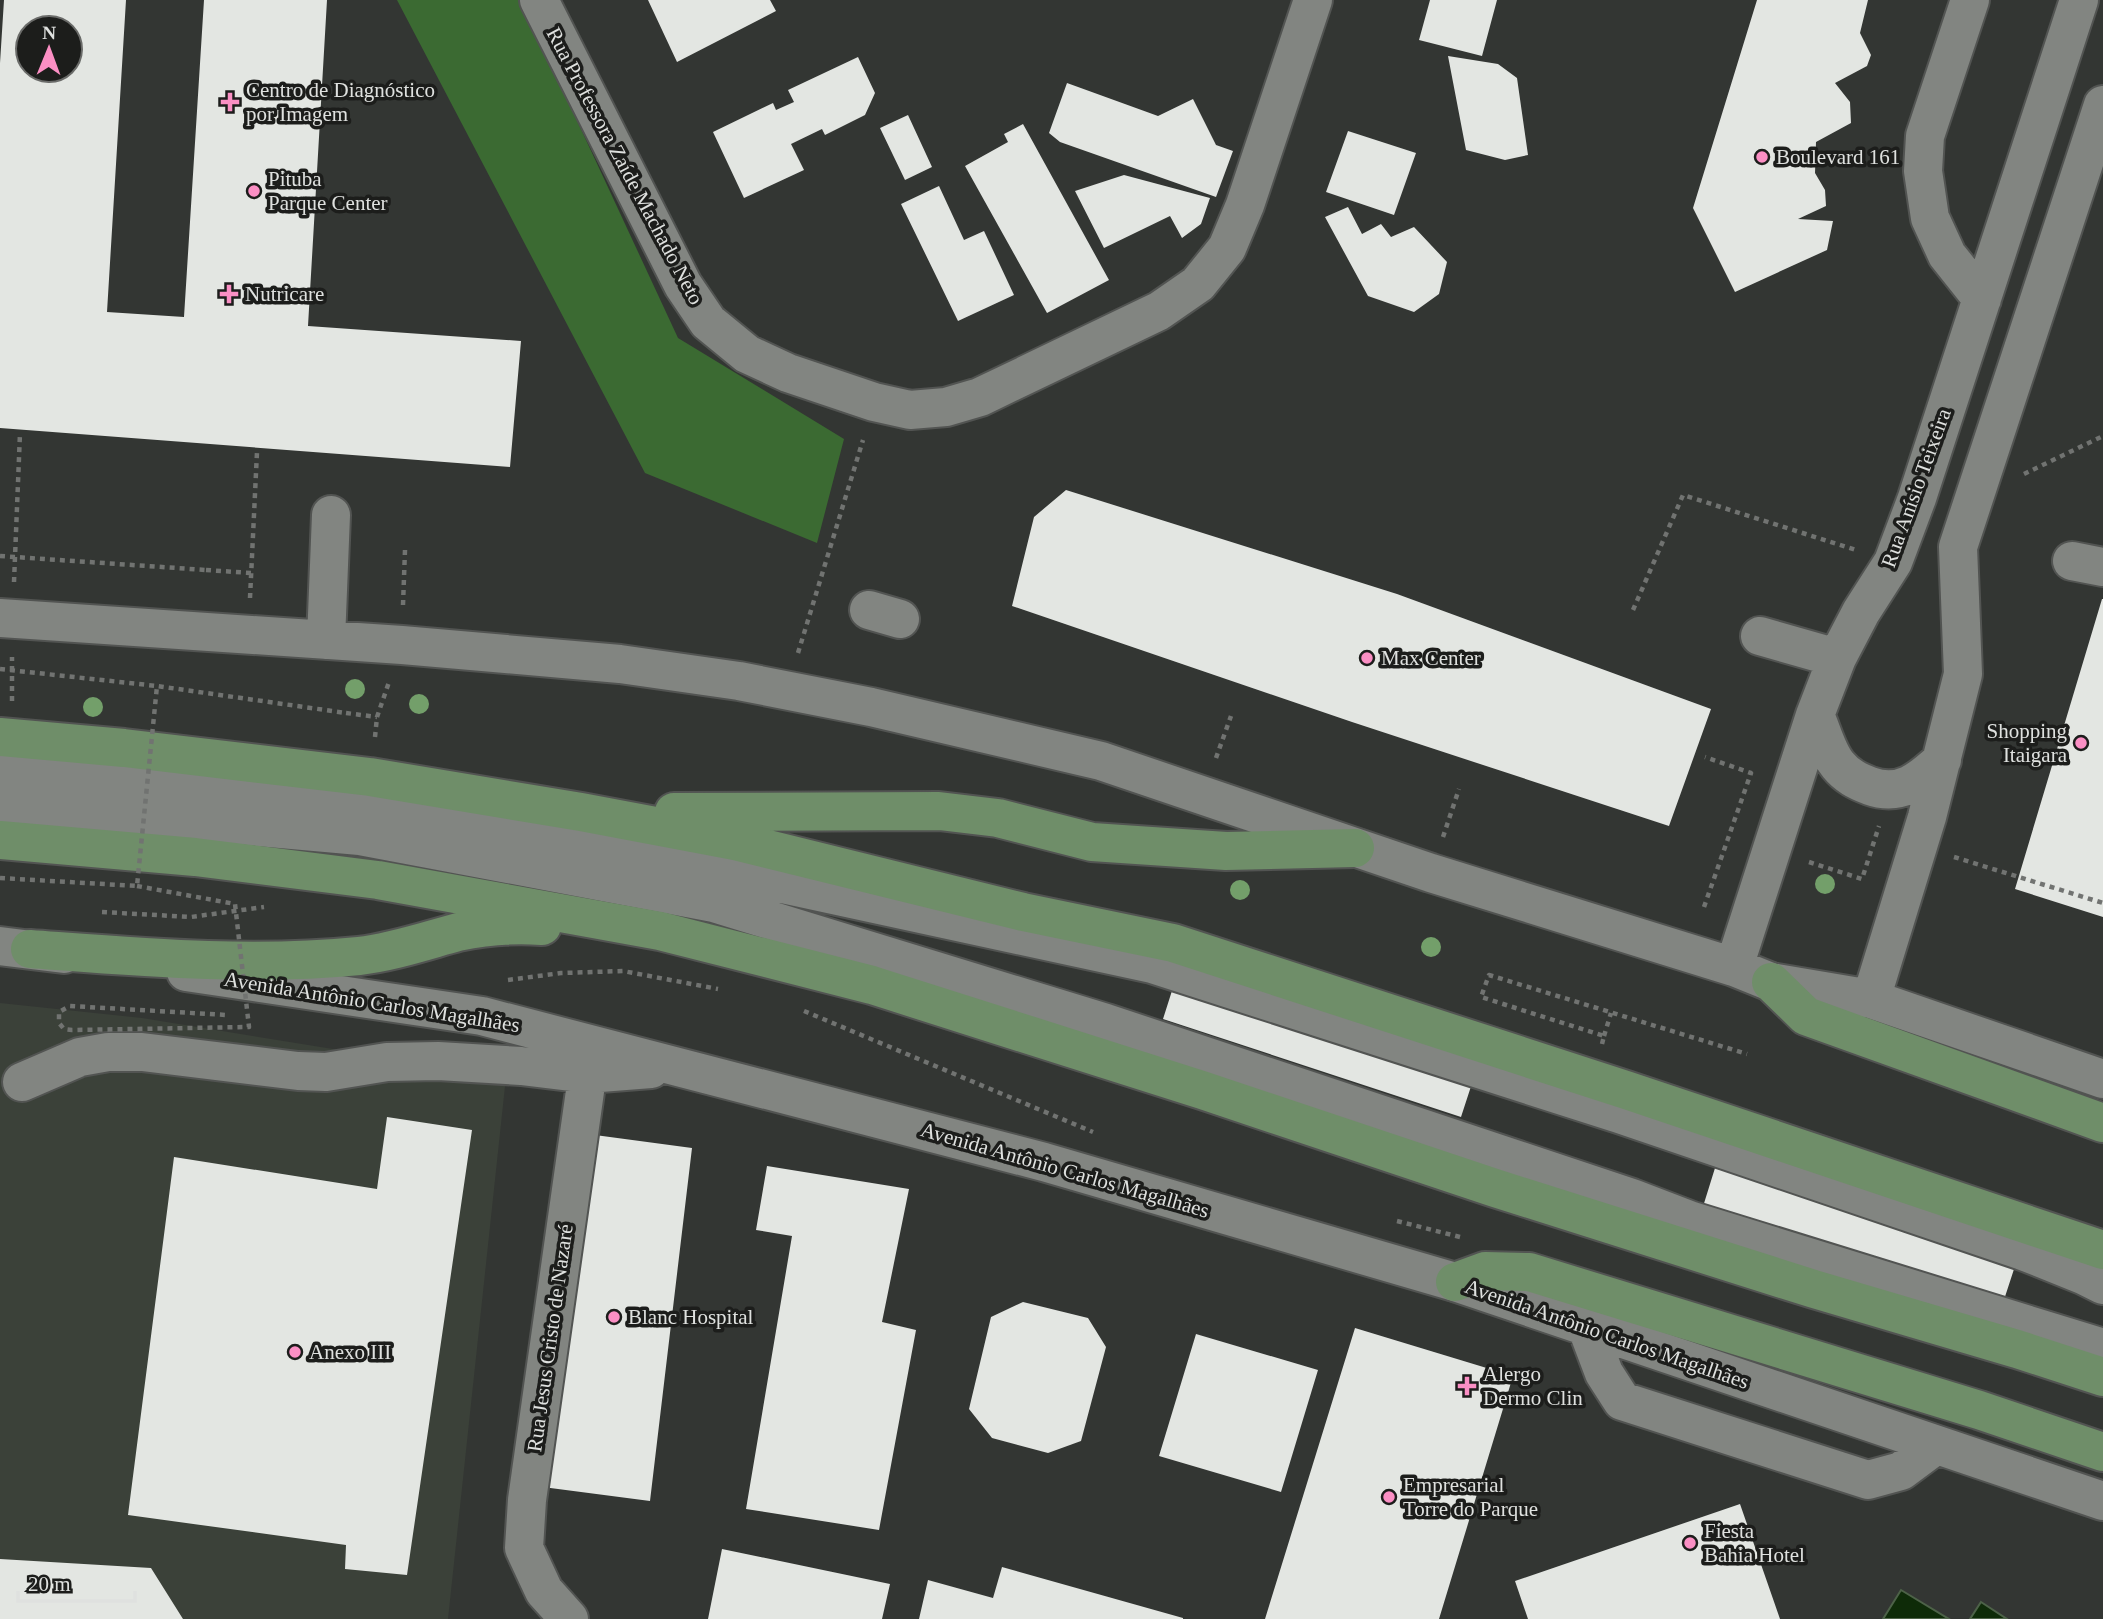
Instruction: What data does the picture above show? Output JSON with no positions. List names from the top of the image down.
{
  "streets": {
    "street": [
      "Rua Professora Zaíde Machado Neto",
      "Rua Anísio Teixeira",
      "Avenida Antônio Carlos Magalhães",
      "Rua Jesus Cristo de Nazaré"
    ]
  },
  "crossings": [
    ["Avenida Antônio Carlos Magalhães", "Rua Jesus Cristo de Nazaré"]
  ],
  "places": {
    "health": ["Centro de Diagnóstico por Imagem", "Nutricare", "Alergo Dermo Clin"],
    "other": [
      "Boulevard 161",
      "Pituba Parque Center",
      "Max Center",
      "Shopping Itaigara",
      "Blanc Hospital",
      "Anexo III",
      "Empresarial Torre do Parque",
      "Fiesta Bahia Hotel"
    ]
  },
  "scale_bar": "20 m",
  "north": "top"
}
